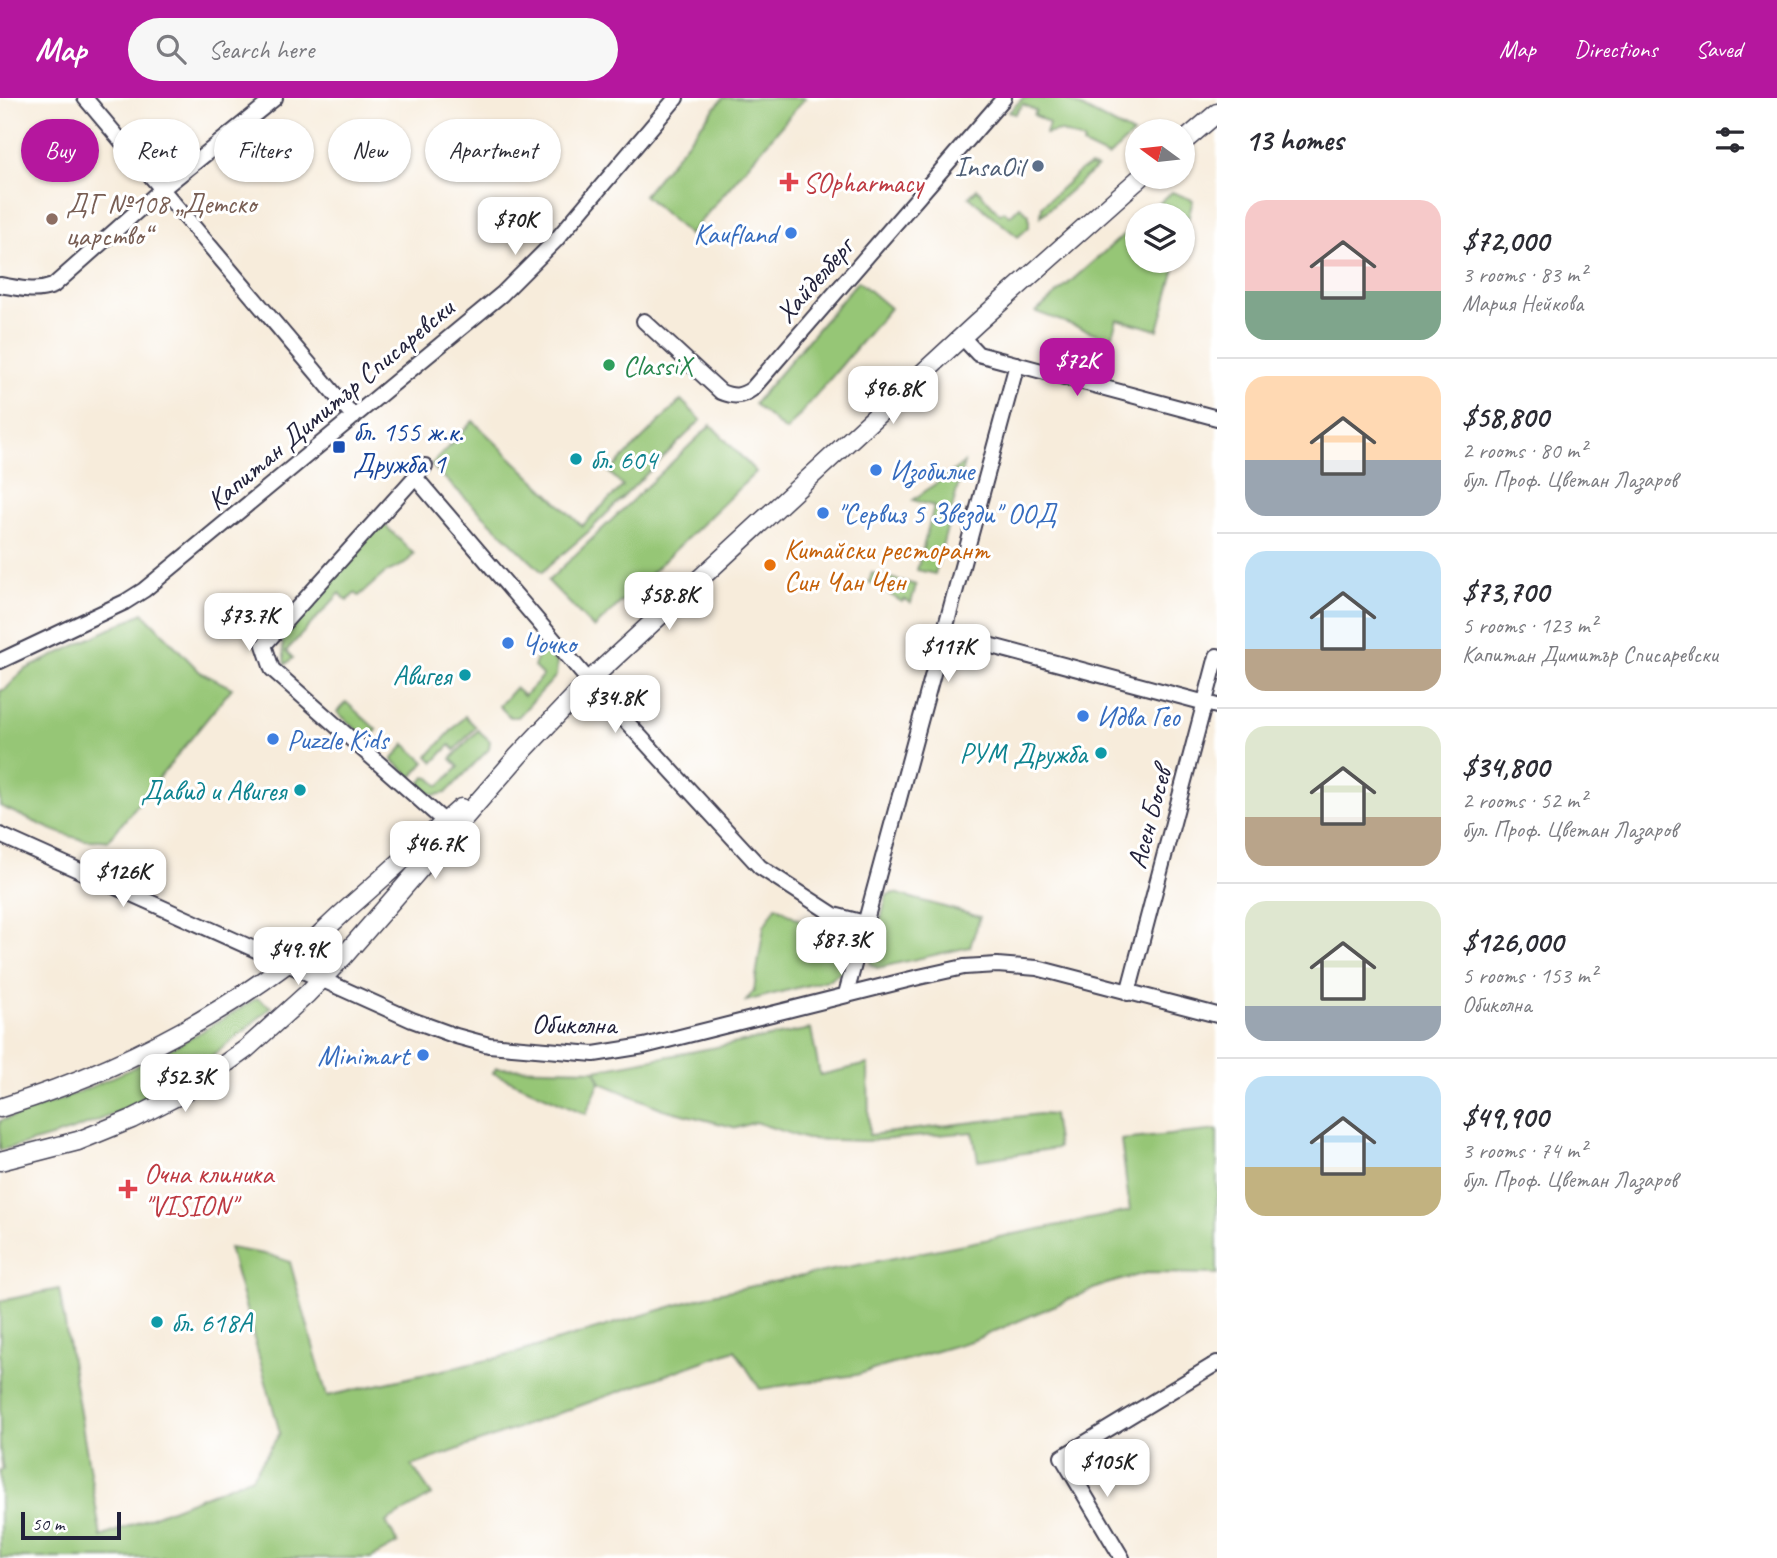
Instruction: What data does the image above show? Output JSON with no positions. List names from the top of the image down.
{
  "streets": {
    "street": [
      "Хайделберг",
      "Капитан Димитър Списаревски",
      "Асен Босев",
      "Обиколна"
    ]
  },
  "crossings": [
    ["Асен Босев", "Обиколна"]
  ],
  "places": {
    "other": [
      "InsaOil",
      "ДГ №108 „Детско царство“",
      "Kaufland",
      "ClassiX",
      "бл. 604",
      "Изобилие",
      "\"Сервиз 5 Звезди\" ООД",
      "Китайски ресторант Син Чан Чен",
      "Чочко",
      "Авигея",
      "Идва Гео",
      "Puzzle Kids",
      "РУМ Дружба",
      "Давид и Авигея",
      "Minimart",
      "бл. 618А"
    ],
    "health": ["SOpharmacy", "Очна клиника \"VISION\""],
    "transit": ["бл. 155 ж.к. Дружба 1"]
  },
  "scale_bar": "50 m",
  "north": "left",
  "page": {
    "header": "Map",
    "search": "Search here",
    "nav": ["Map", "Directions", "Saved"],
    "heading": "13 homes",
    "chip": [
      "Buy",
      "Rent",
      "Filters",
      "New",
      "Apartment"
    ],
    "list": [
      {
        "name": "$72,000",
        "note": "3 rooms · 83 m² · Мария Нейкова"
      },
      {
        "name": "$58,800",
        "note": "2 rooms · 80 m² · бул. Проф. Цветан Лазаров"
      },
      {
        "name": "$73,700",
        "note": "5 rooms · 123 m² · Капитан Димитър Списаревски"
      },
      {
        "name": "$34,800",
        "note": "2 rooms · 52 m² · бул. Проф. Цветан Лазаров"
      },
      {
        "name": "$126,000",
        "note": "5 rooms · 153 m² · Обиколна"
      },
      {
        "name": "$49,900",
        "note": "3 rooms · 74 m² · бул. Проф. Цветан Лазаров"
      }
    ],
    "price": [
      "$70K",
      "$72K",
      "$96.8K",
      "$58.8K",
      "$73.7K",
      "$117K",
      "$34.8K",
      "$46.7K",
      "$126K",
      "$87.3K",
      "$49.9K",
      "$52.3K",
      "$105K"
    ],
    "scale": "50 m"
  }
}
